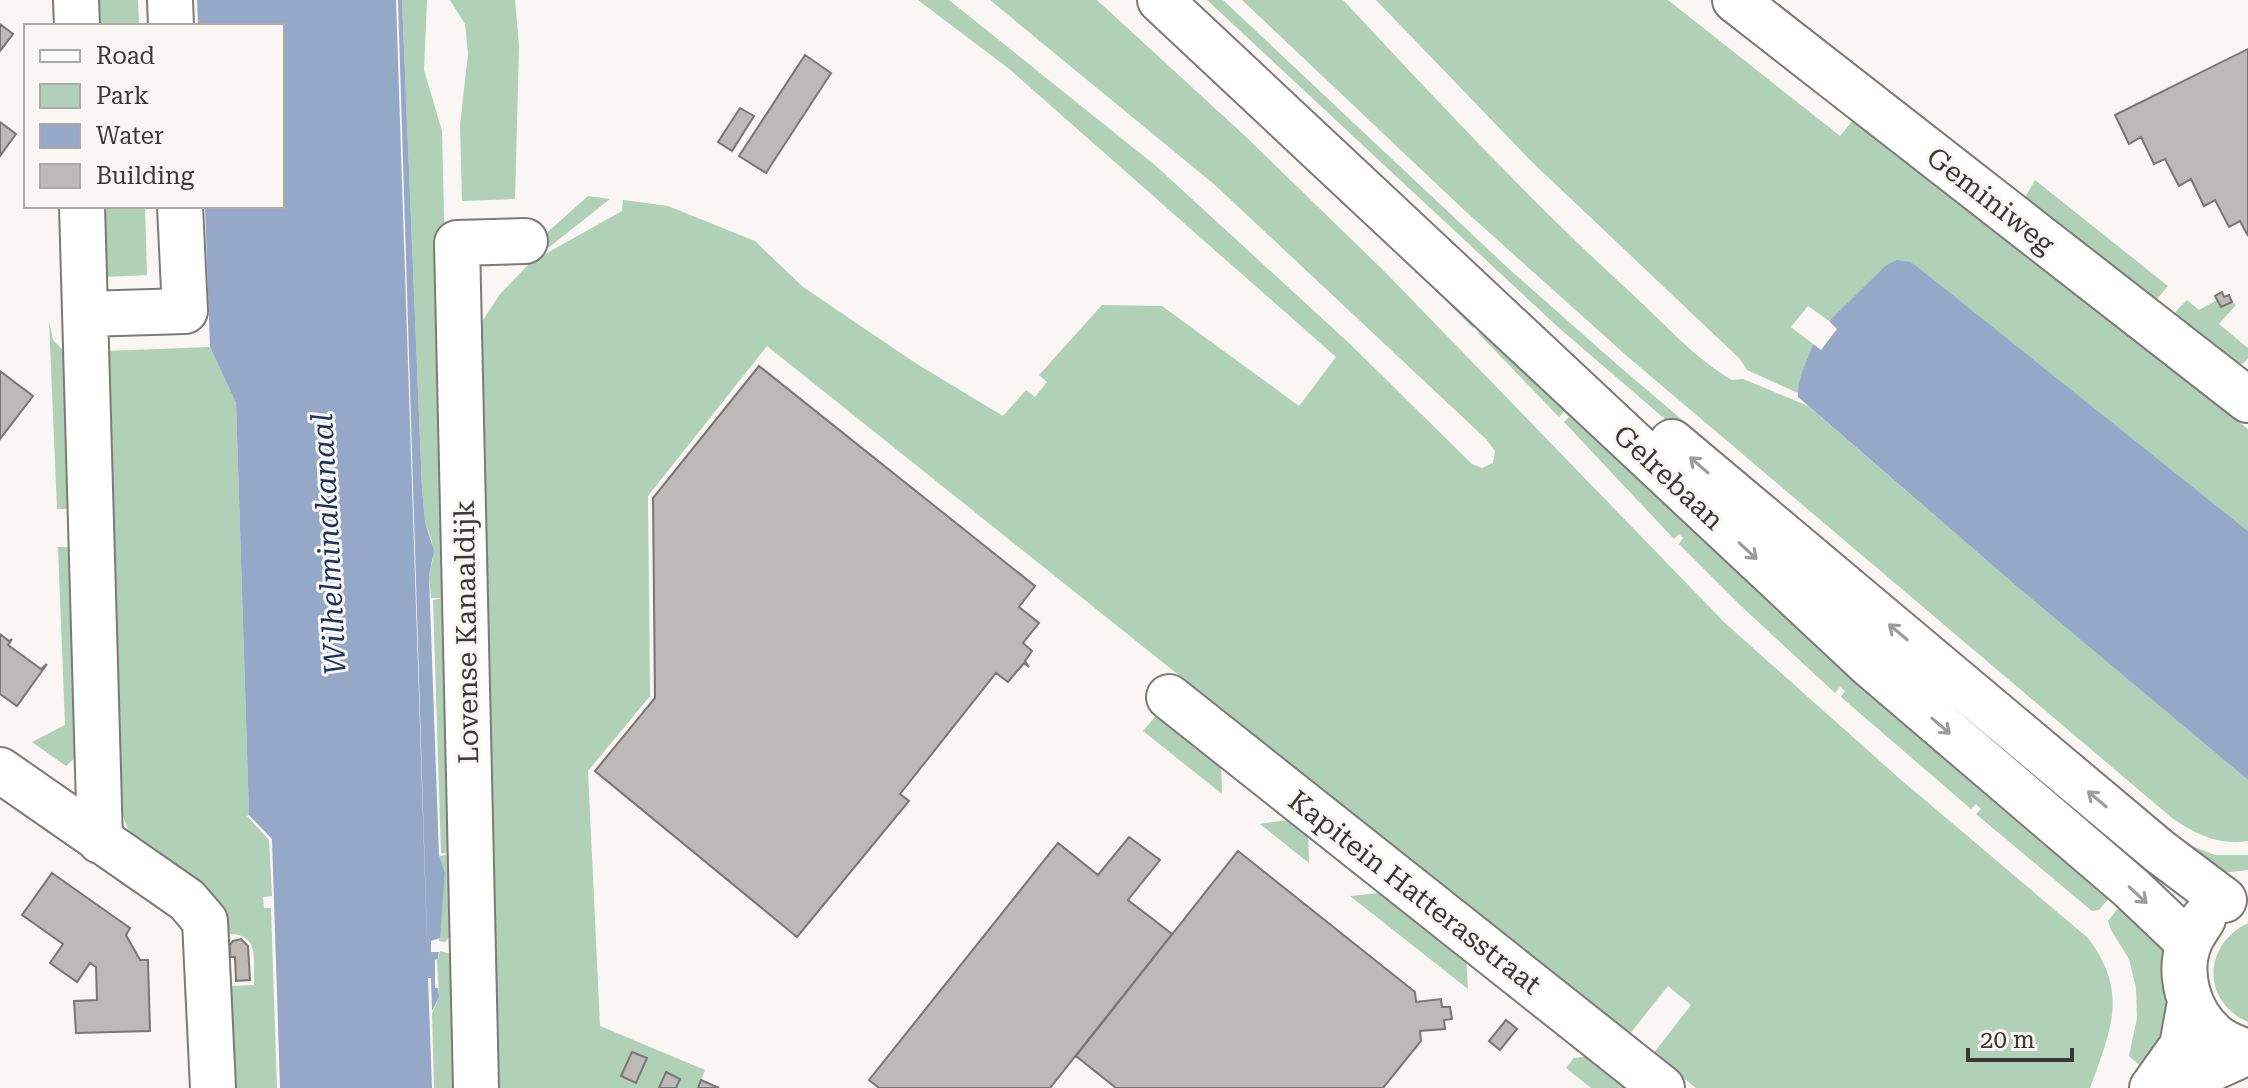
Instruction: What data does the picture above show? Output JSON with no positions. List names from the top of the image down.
{
  "streets": {
    "street": [
      "Geminiweg",
      "Gelrebaan",
      "Lovense Kanaaldijk",
      "Kapitein Hatterasstraat"
    ]
  },
  "water": ["Wilhelminakanaal"],
  "legend": [
    "Road",
    "Park",
    "Water",
    "Building"
  ],
  "scale_bar": "20 m"
}
